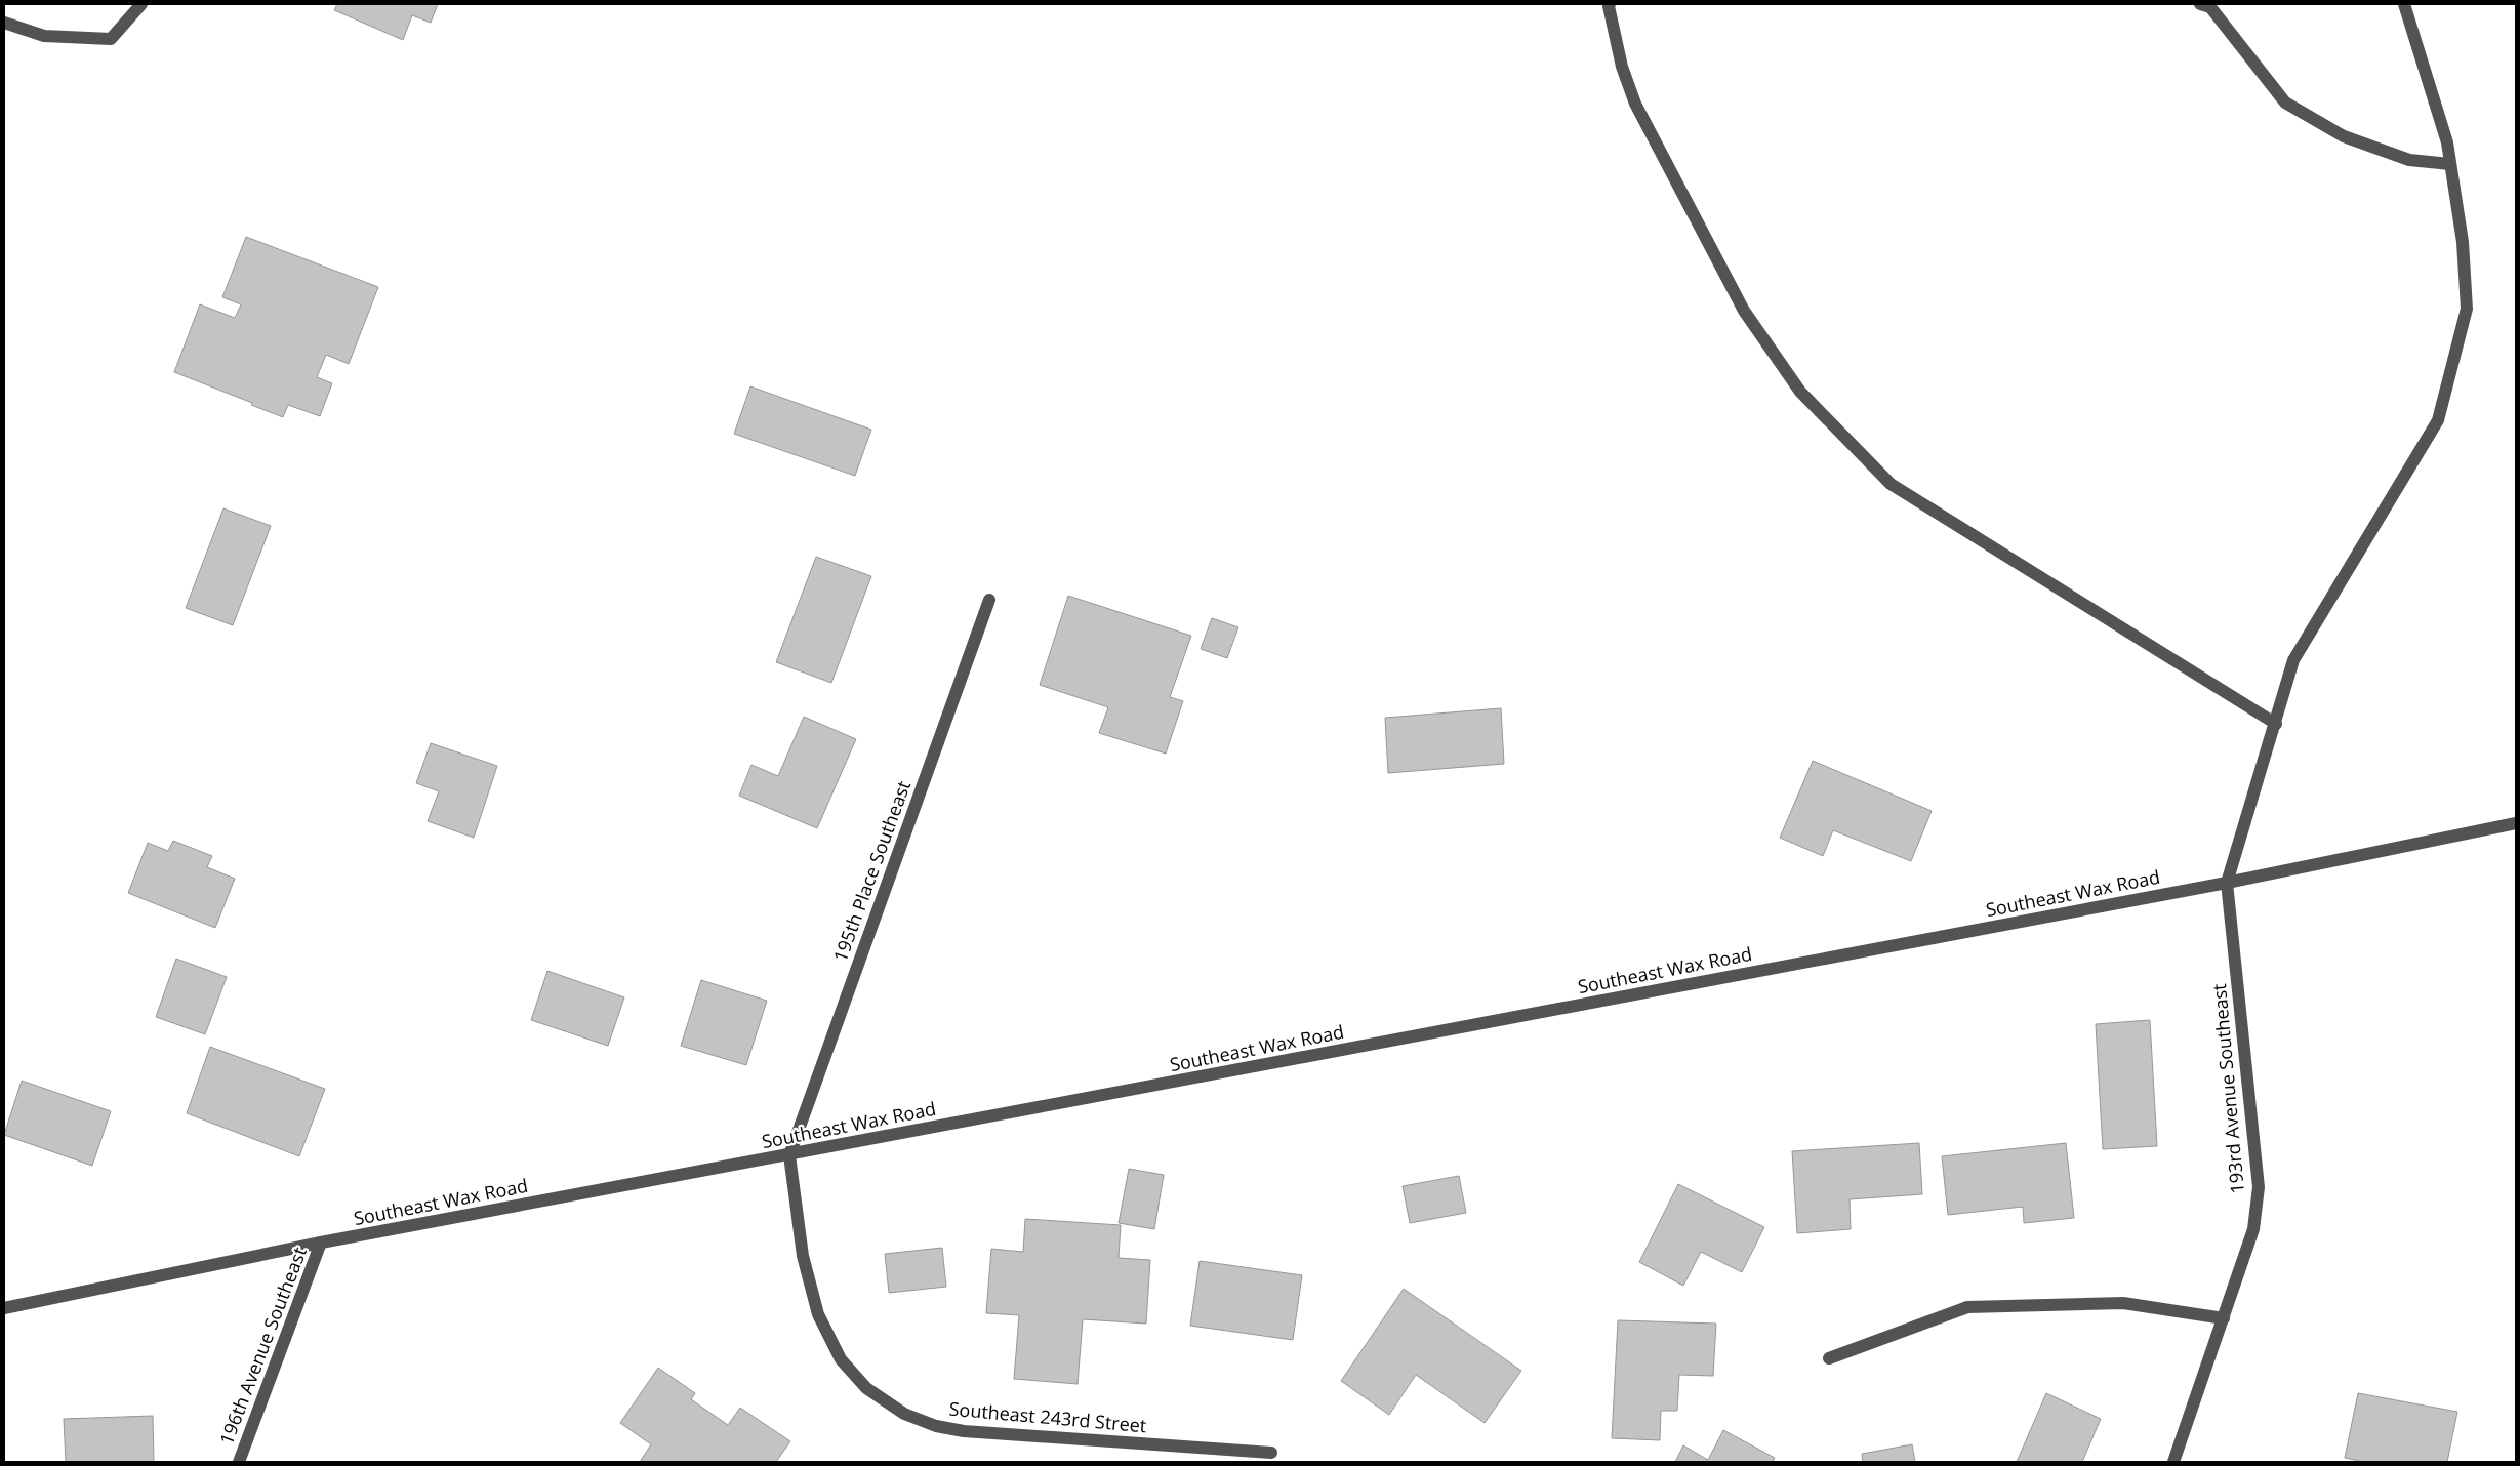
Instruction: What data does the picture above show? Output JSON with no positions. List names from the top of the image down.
{
  "streets": {
    "street": [
      "195th Place Southeast",
      "Southeast Wax Road",
      "193rd Avenue Southeast",
      "196th Avenue Southeast",
      "Southeast 243rd Street"
    ]
  },
  "crossings": [
    ["195th Place Southeast", "Southeast Wax Road"],
    ["195th Place Southeast", "Southeast 243rd Street"],
    ["Southeast Wax Road", "193rd Avenue Southeast"],
    ["Southeast Wax Road", "196th Avenue Southeast"],
    ["Southeast Wax Road", "Southeast 243rd Street"]
  ]
}
